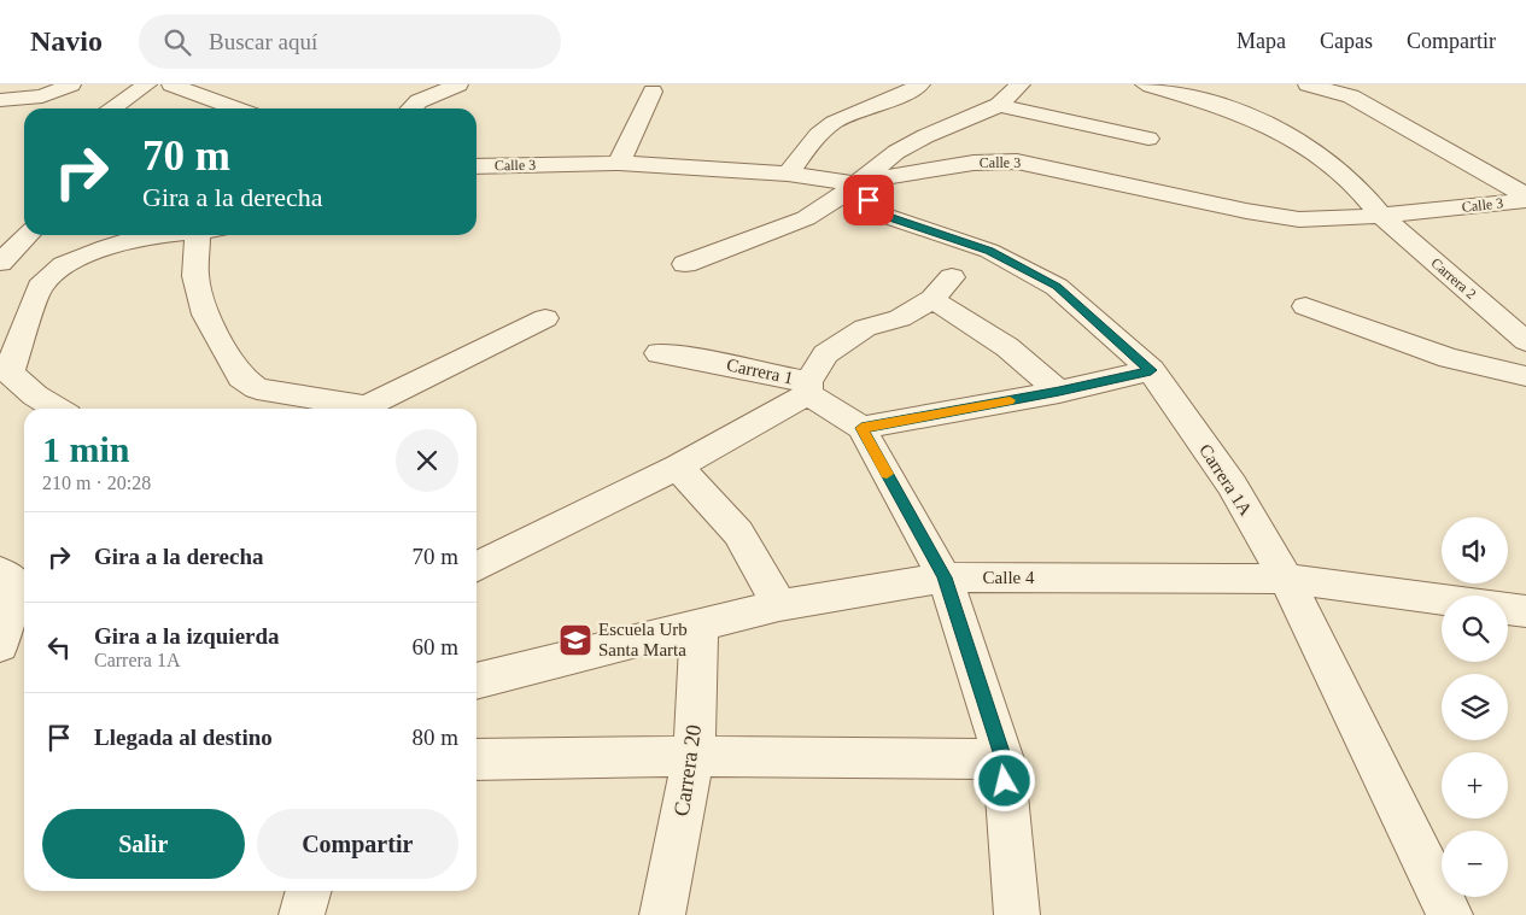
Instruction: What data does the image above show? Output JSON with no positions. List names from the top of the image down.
{
  "streets": {
    "street": [
      "Calle 3",
      "Carrera 2",
      "Carrera 1",
      "Carrera 1A",
      "Calle 4",
      "Carrera 20"
    ]
  },
  "crossings": [
    ["Calle 3", "Carrera 2"],
    ["Calle 3", "Carrera 1A"],
    ["Carrera 1", "Calle 4"],
    ["Carrera 1A", "Calle 4"],
    ["Calle 4", "Carrera 20"]
  ],
  "places": {
    "school or university": ["Escuela Urb Santa Marta"]
  },
  "page": {
    "header": "Navio",
    "search": "Buscar aquí",
    "nav": ["Mapa", "Capas", "Compartir"],
    "turn": ["70 m", "Gira a la derecha"],
    "heading": ["1 min", "210 m · 20:28"],
    "list": [
      {
        "name": "Gira a la derecha",
        "value": "70 m"
      },
      {
        "name": "Gira a la izquierda",
        "note": "Carrera 1A",
        "value": "60 m"
      },
      {
        "name": "Llegada al destino",
        "value": "80 m"
      }
    ],
    "map_buttons": ["+", "−"],
    "buttons": ["Salir", "Compartir"]
  }
}
